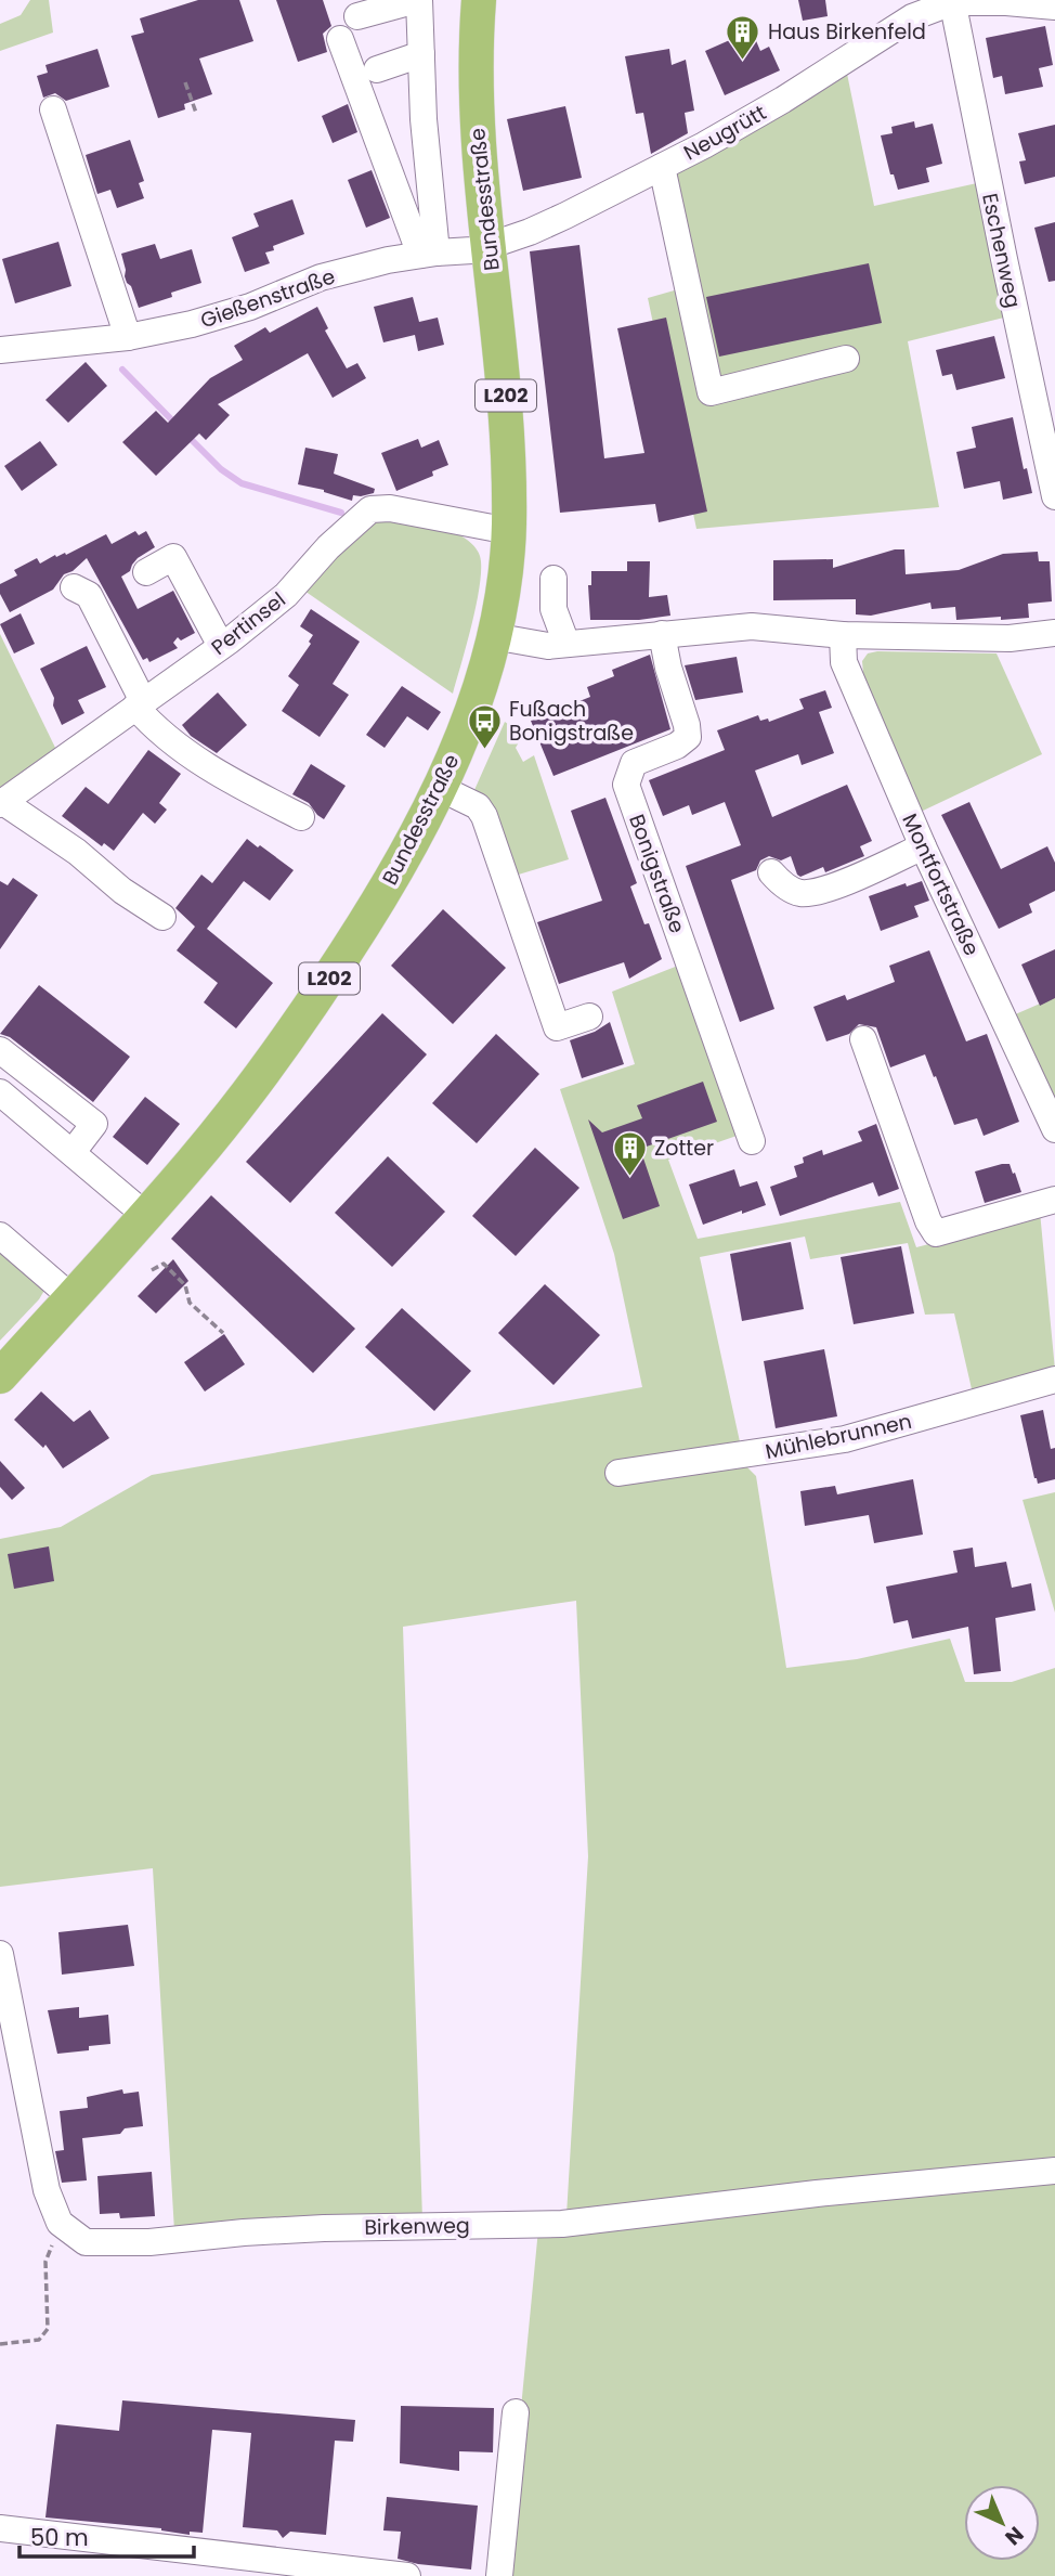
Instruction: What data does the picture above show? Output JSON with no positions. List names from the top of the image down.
{
  "streets": {
    "main road": ["Bundesstraße", "L202"],
    "street": [
      "Neugrütt",
      "Eschenweg",
      "Gießenstraße",
      "Pertinsel",
      "Bonigstraße",
      "Montfortstraße",
      "Mühlebrunnen",
      "Birkenweg"
    ]
  },
  "crossings": [
    ["Neugrütt", "Bundesstraße"],
    ["Neugrütt", "Eschenweg"],
    ["Neugrütt", "Gießenstraße"],
    ["Bundesstraße", "Gießenstraße"],
    ["Bundesstraße", "Pertinsel"]
  ],
  "places": {
    "building": ["Haus Birkenfeld", "Zotter"],
    "bus stop": ["Fußach Bonigstraße"]
  },
  "scale_bar": "50 m",
  "north": "bottom right"
}
